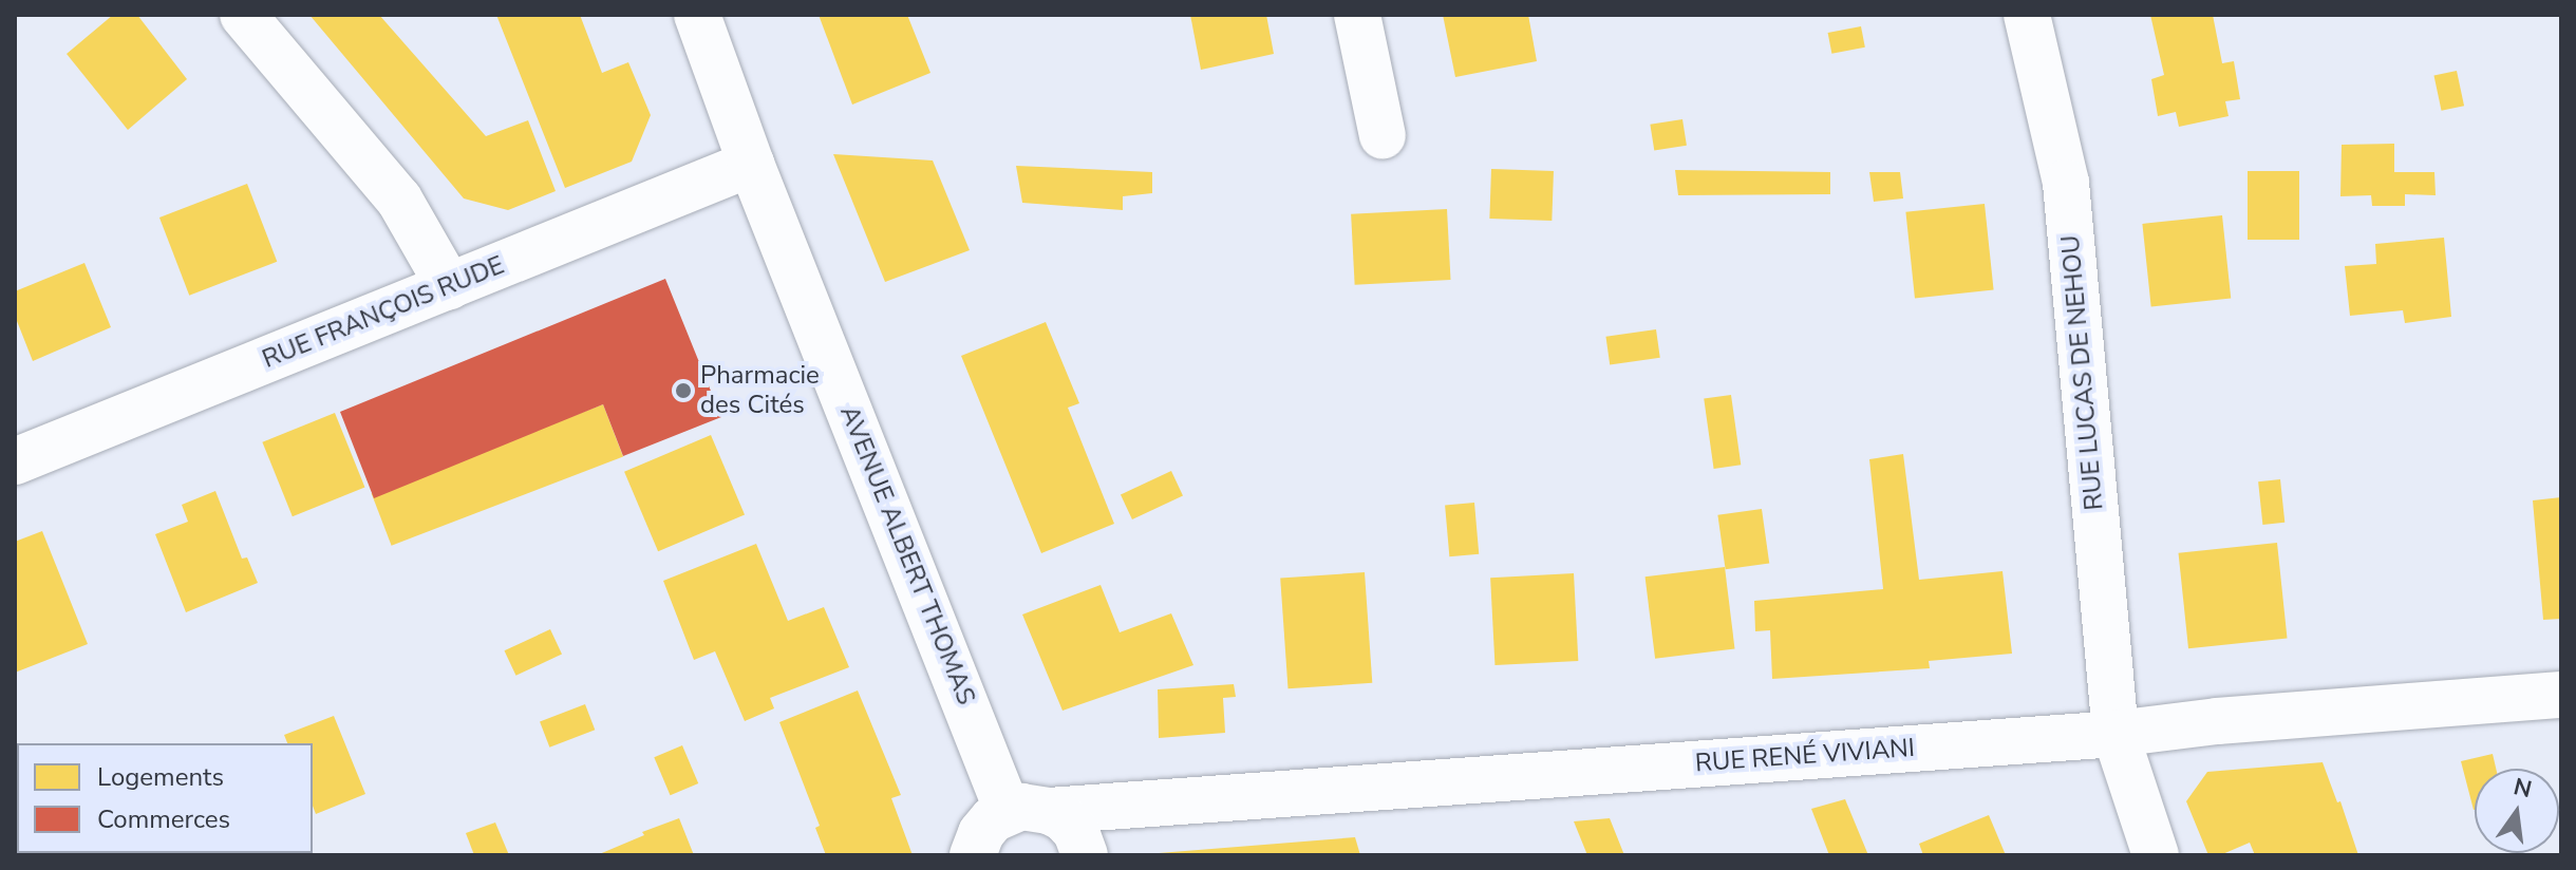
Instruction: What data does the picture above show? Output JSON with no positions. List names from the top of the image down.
{
  "streets": {
    "street": [
      "RUE FRANÇOIS RUDE",
      "RUE LUCAS DE NEHOU",
      "AVENUE ALBERT THOMAS",
      "RUE RENÉ VIVIANI"
    ]
  },
  "crossings": [
    ["RUE FRANÇOIS RUDE", "AVENUE ALBERT THOMAS"],
    ["RUE LUCAS DE NEHOU", "RUE RENÉ VIVIANI"],
    ["AVENUE ALBERT THOMAS", "RUE RENÉ VIVIANI"]
  ],
  "places": ["Pharmacie des Cités"],
  "legend": ["Logements", "Commerces"],
  "north": "top"
}
